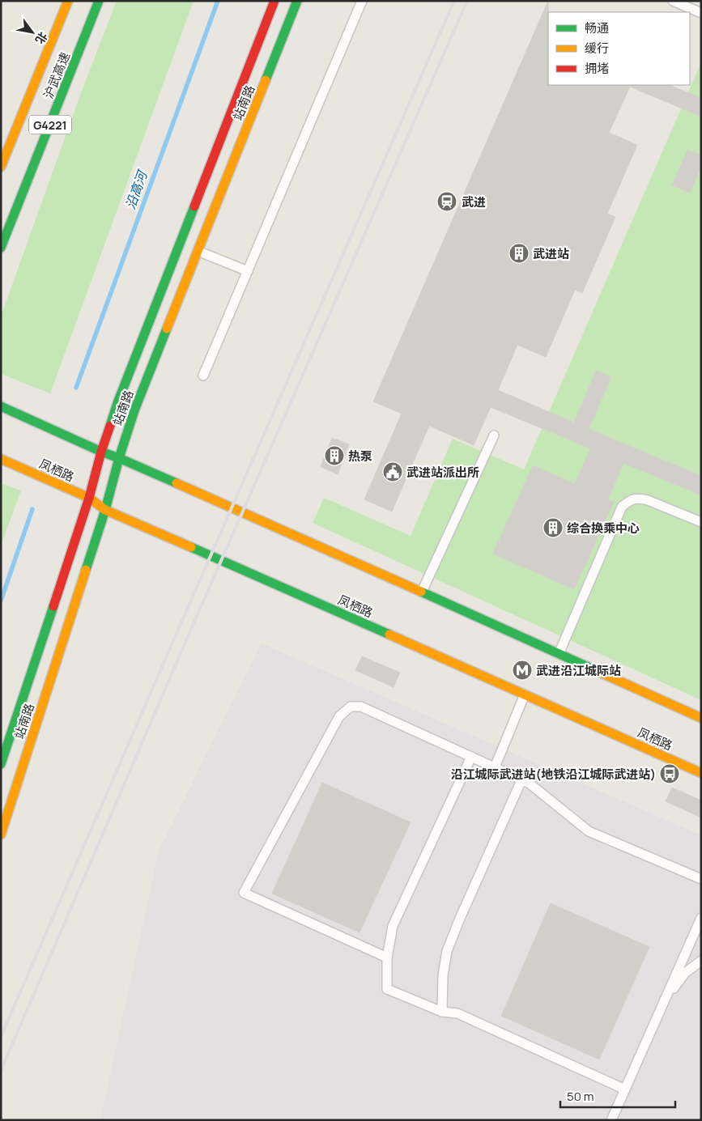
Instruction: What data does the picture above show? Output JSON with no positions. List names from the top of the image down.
{
  "streets": {
    "main road": [
      "沪武高速",
      "站南路",
      "G4221",
      "凤栖路"
    ]
  },
  "crossings": [
    ["站南路", "凤栖路"]
  ],
  "water": ["沿高河"],
  "places": {
    "station": ["武进"],
    "building": ["武进站", "热泵", "综合换乘中心"],
    "public building": ["武进站派出所"],
    "metro station": ["武进沿江城际站"],
    "bus stop": ["沿江城际武进站(地铁沿江城际武进站)"]
  },
  "legend": ["畅通", "缓行", "拥堵"],
  "scale_bar": "50 m",
  "north": "bottom right"
}
